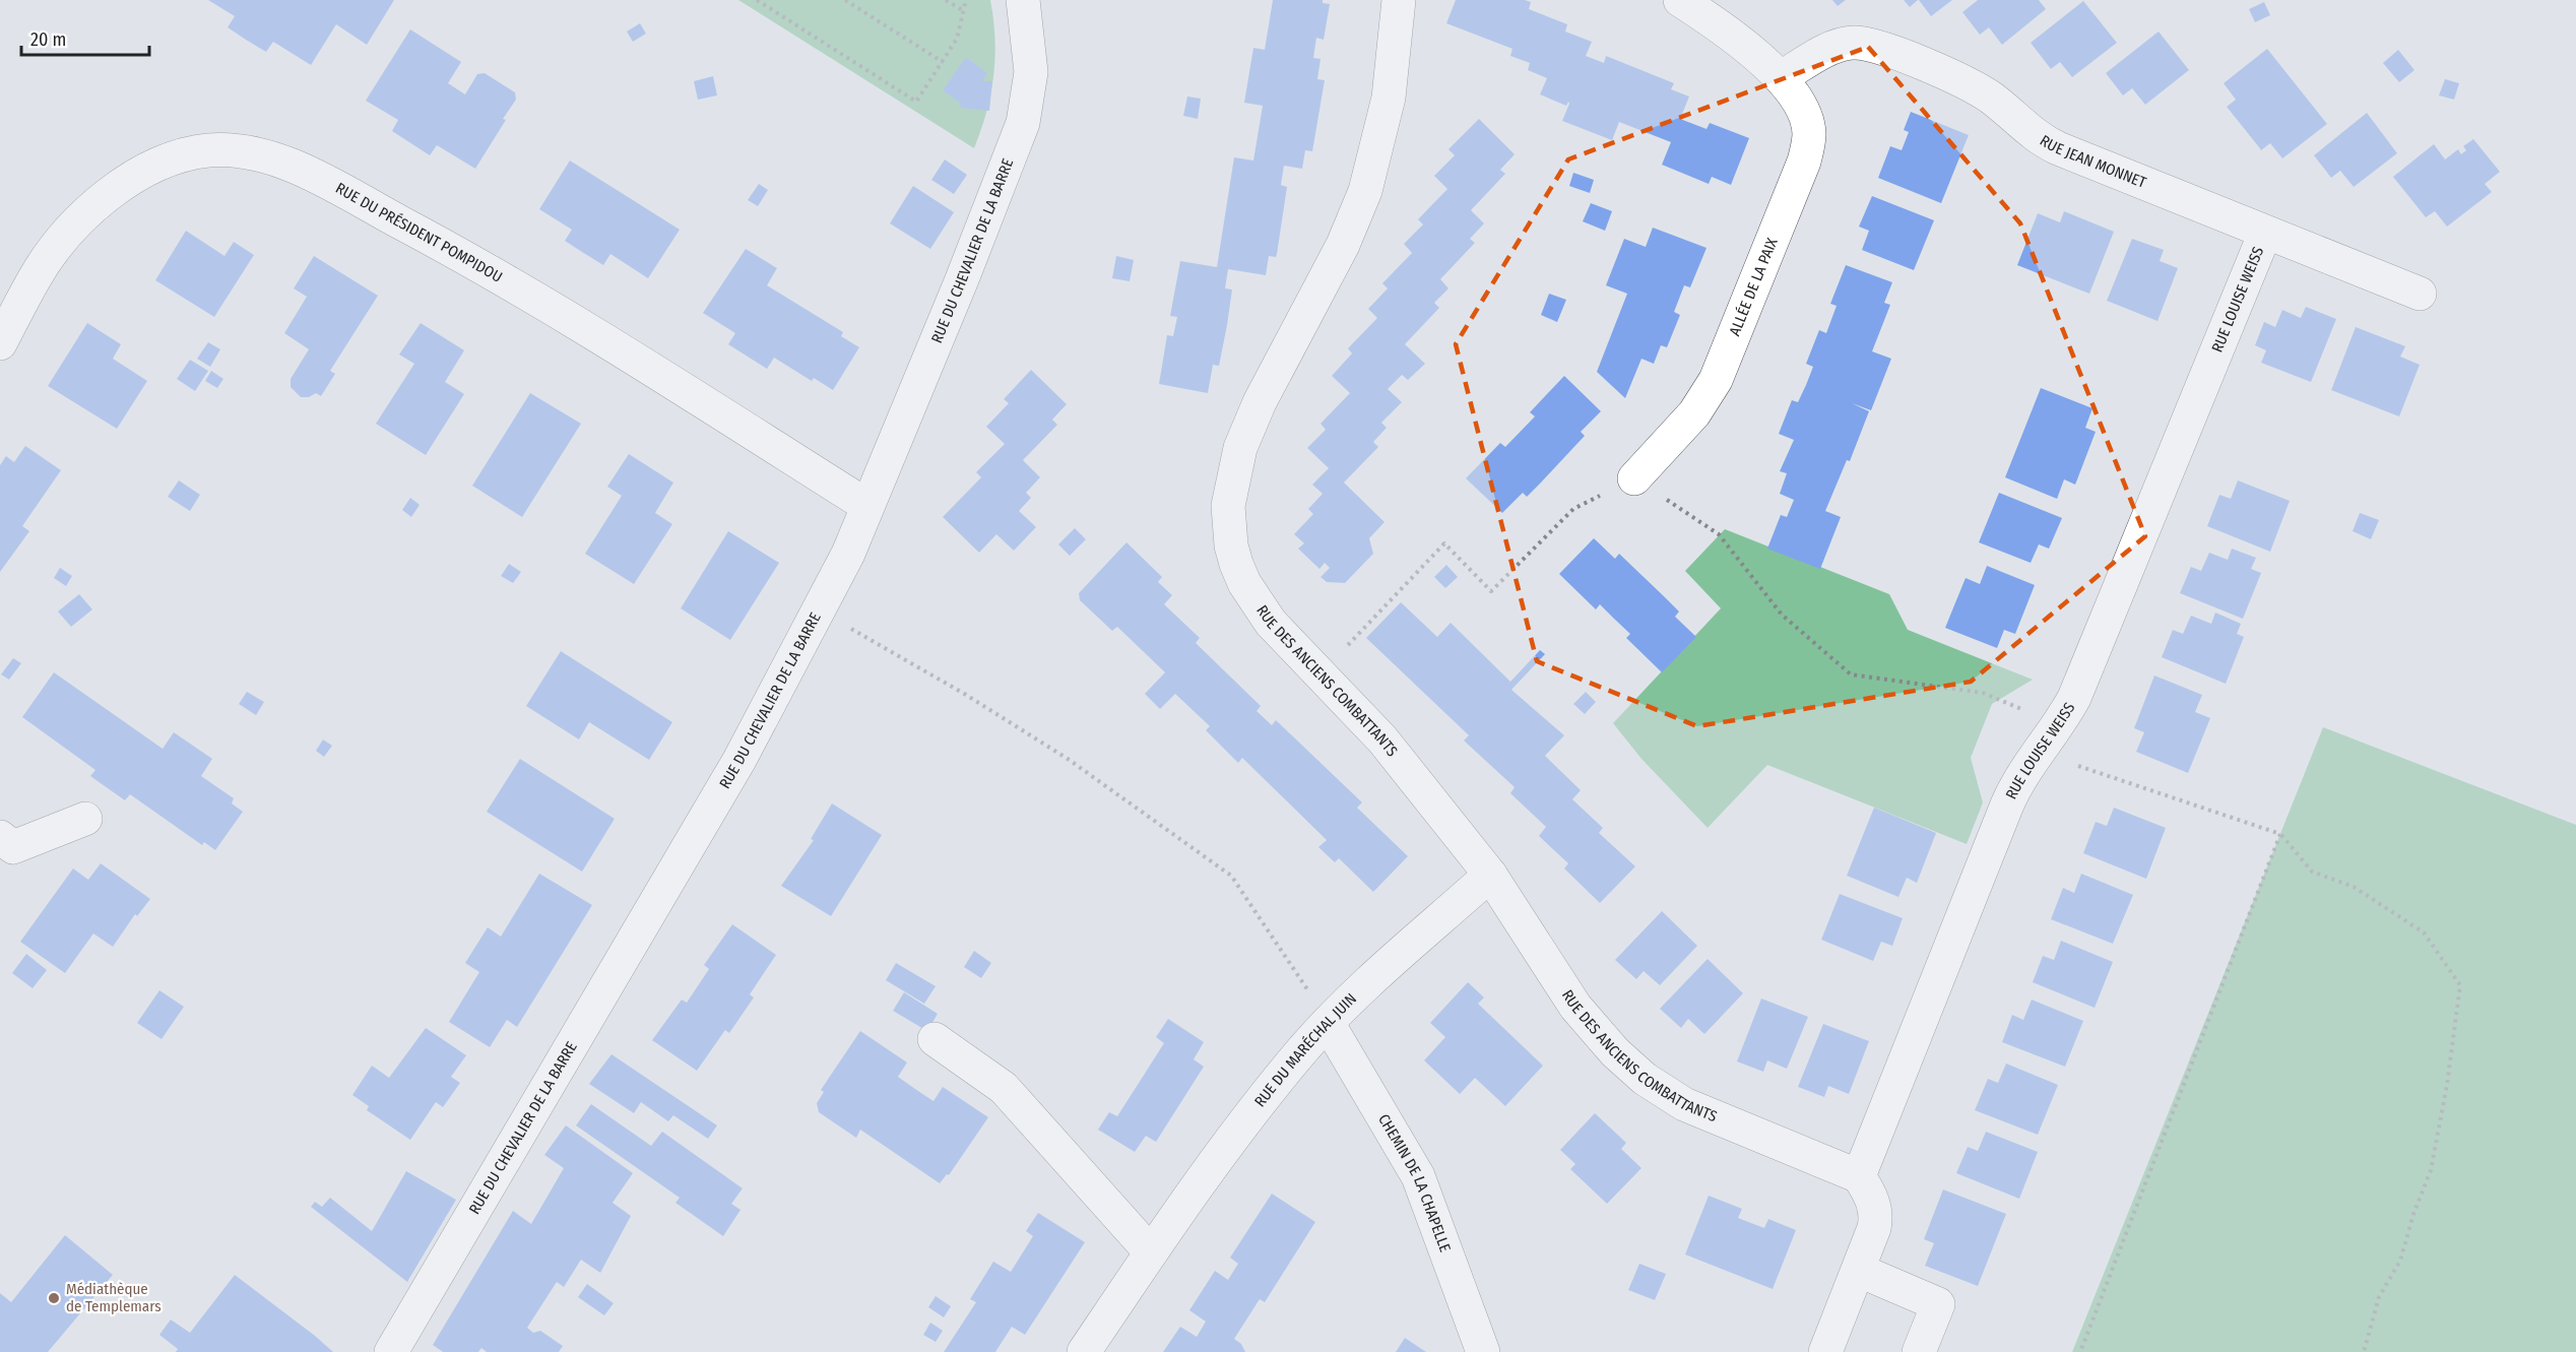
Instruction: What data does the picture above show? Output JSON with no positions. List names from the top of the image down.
{
  "streets": {
    "street": [
      "RUE JEAN MONNET",
      "RUE DU PRÉSIDENT POMPIDOU",
      "RUE DU CHEVALIER DE LA BARRE",
      "ALLÉE DE LA PAIX",
      "RUE LOUISE WEISS",
      "RUE DES ANCIENS COMBATTANTS",
      "RUE DU MARÉCHAL JUIN",
      "CHEMIN DE LA CHAPELLE"
    ]
  },
  "crossings": [
    ["RUE JEAN MONNET", "ALLÉE DE LA PAIX"],
    ["RUE JEAN MONNET", "RUE LOUISE WEISS"],
    ["RUE DU PRÉSIDENT POMPIDOU", "RUE DU CHEVALIER DE LA BARRE"],
    ["RUE LOUISE WEISS", "RUE DES ANCIENS COMBATTANTS"],
    ["RUE DES ANCIENS COMBATTANTS", "RUE DU MARÉCHAL JUIN"],
    ["RUE DU MARÉCHAL JUIN", "CHEMIN DE LA CHAPELLE"]
  ],
  "places": ["Médiathèque de Templemars"],
  "scale_bar": "20 m"
}
